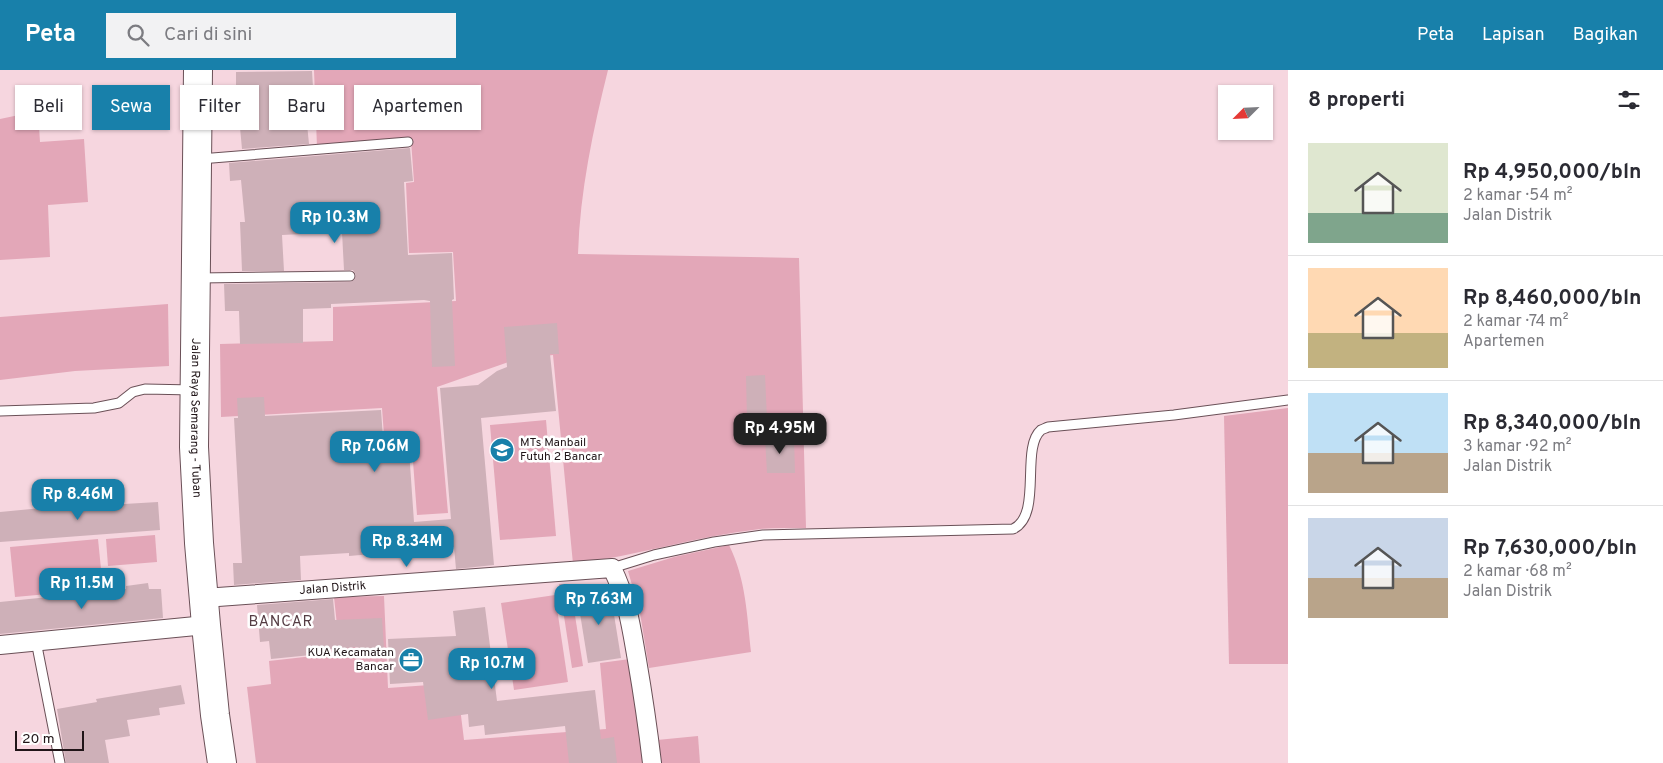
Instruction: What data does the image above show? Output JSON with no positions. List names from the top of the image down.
{
  "streets": {
    "highway": ["Jalan Raya Semarang - Tuban"],
    "street": ["Jalan Distrik"]
  },
  "crossings": [
    ["Jalan Raya Semarang - Tuban", "Jalan Distrik"]
  ],
  "districts": ["BANCAR"],
  "places": {
    "school or university": ["MTs Manbail Futuh 2 Bancar"],
    "office": ["KUA Kecamatan Bancar"]
  },
  "scale_bar": "20 m",
  "north": "bottom left",
  "page": {
    "header": "Peta",
    "search": "Cari di sini",
    "nav": ["Peta", "Lapisan", "Bagikan"],
    "heading": "8 properti",
    "chip": [
      "Beli",
      "Sewa",
      "Filter",
      "Baru",
      "Apartemen"
    ],
    "list": [
      {
        "name": "Rp 4,950,000/bln",
        "note": "2 kamar · 54 m² · Jalan Distrik"
      },
      {
        "name": "Rp 8,460,000/bln",
        "note": "2 kamar · 74 m² · Apartemen"
      },
      {
        "name": "Rp 8,340,000/bln",
        "note": "3 kamar · 92 m² · Jalan Distrik"
      },
      {
        "name": "Rp 7,630,000/bln",
        "note": "2 kamar · 68 m² · Jalan Distrik"
      }
    ],
    "price": [
      "Rp 10.3M",
      "Rp 4.95M",
      "Rp 7.06M",
      "Rp 8.46M",
      "Rp 8.34M",
      "Rp 11.5M",
      "Rp 7.63M",
      "Rp 10.7M"
    ],
    "scale": "20 m"
  }
}
